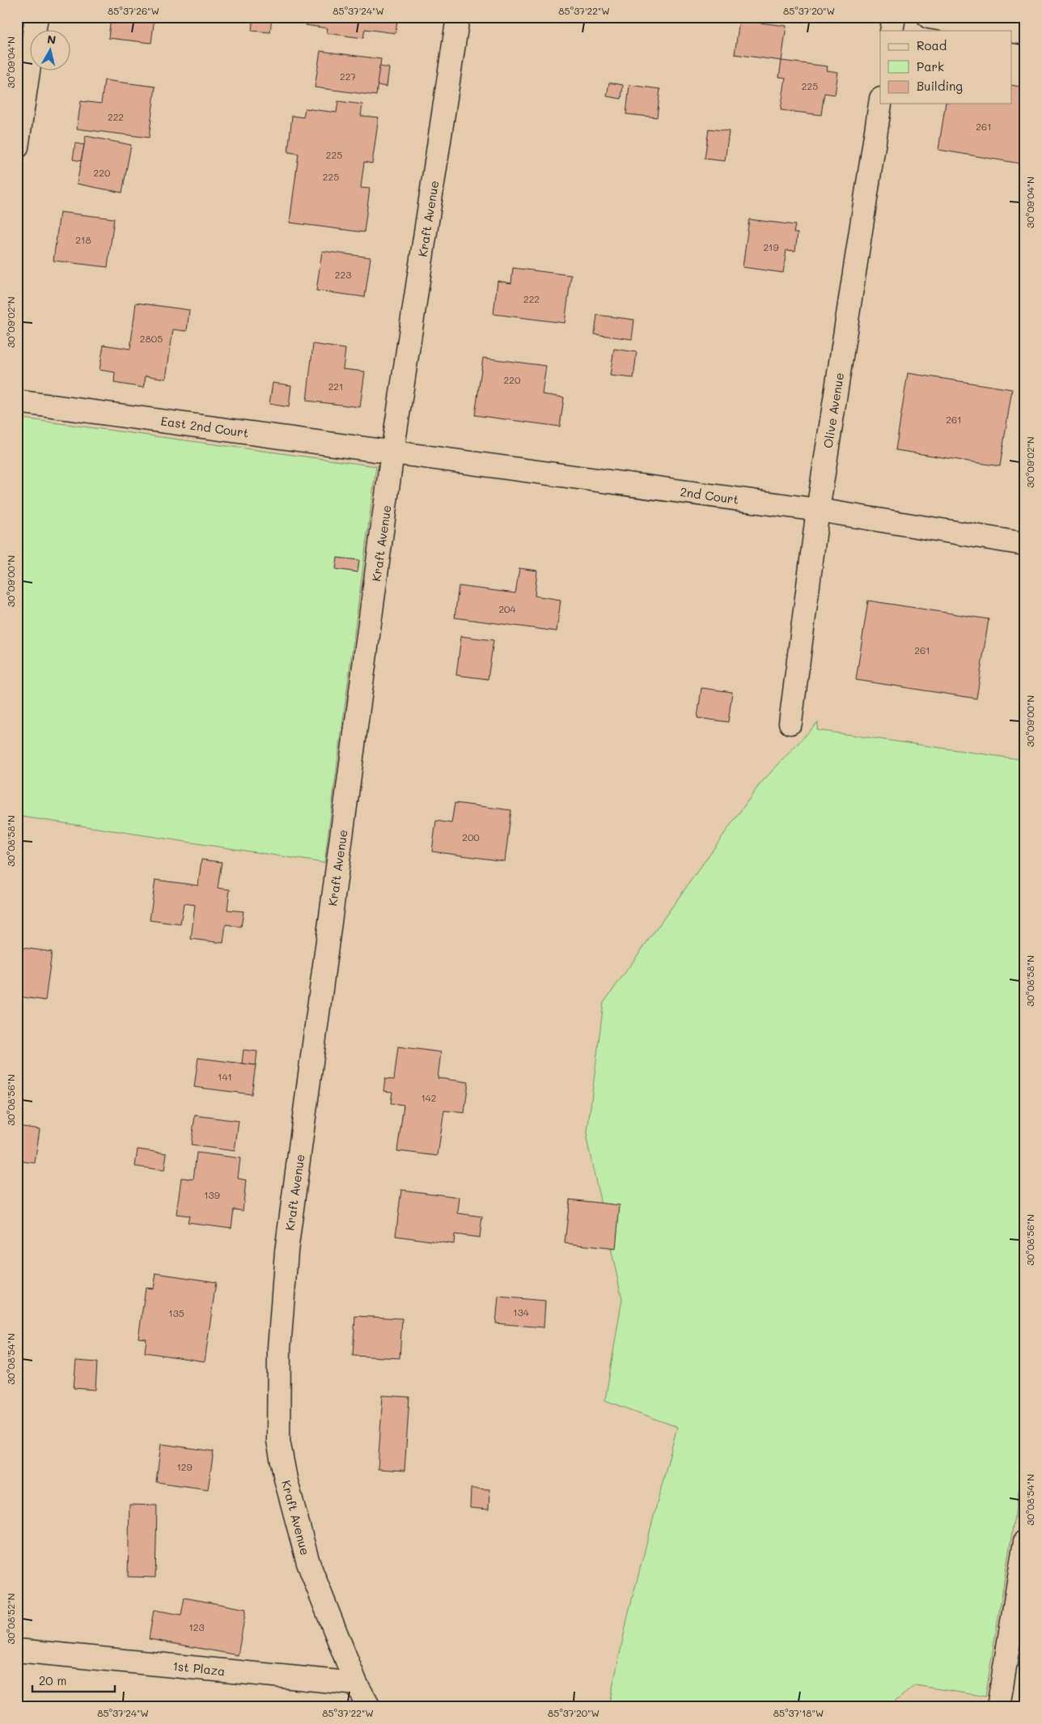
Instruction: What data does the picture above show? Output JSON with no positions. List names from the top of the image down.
{
  "streets": {
    "street": [
      "Kraft Avenue",
      "Olive Avenue",
      "East 2nd Court",
      "2nd Court",
      "1st Plaza"
    ]
  },
  "crossings": [
    ["Kraft Avenue", "East 2nd Court"],
    ["Kraft Avenue", "2nd Court"],
    ["Kraft Avenue", "1st Plaza"],
    ["Olive Avenue", "2nd Court"],
    ["East 2nd Court", "2nd Court"]
  ],
  "house_numbers": [
    "227",
    "225",
    "222",
    "261",
    "225",
    "220",
    "225",
    "218",
    "219",
    "223",
    "222",
    "2805",
    "220",
    "221",
    "261",
    "204",
    "261",
    "200",
    "141",
    "142",
    "139",
    "134",
    "135",
    "129",
    "123"
  ],
  "legend": ["Road", "Park", "Building"],
  "scale_bar": "20 m",
  "north": "top",
  "coordinates": [
    "85°37'26\"W",
    "85°37'24\"W",
    "85°37'22\"W",
    "85°37'20\"W",
    "30°09'04\"N",
    "30°09'02\"N",
    "30°09'00\"N",
    "30°08'58\"N",
    "30°08'56\"N",
    "30°08'54\"N",
    "30°08'52\"N",
    "85°37'18\"W"
  ]
}
